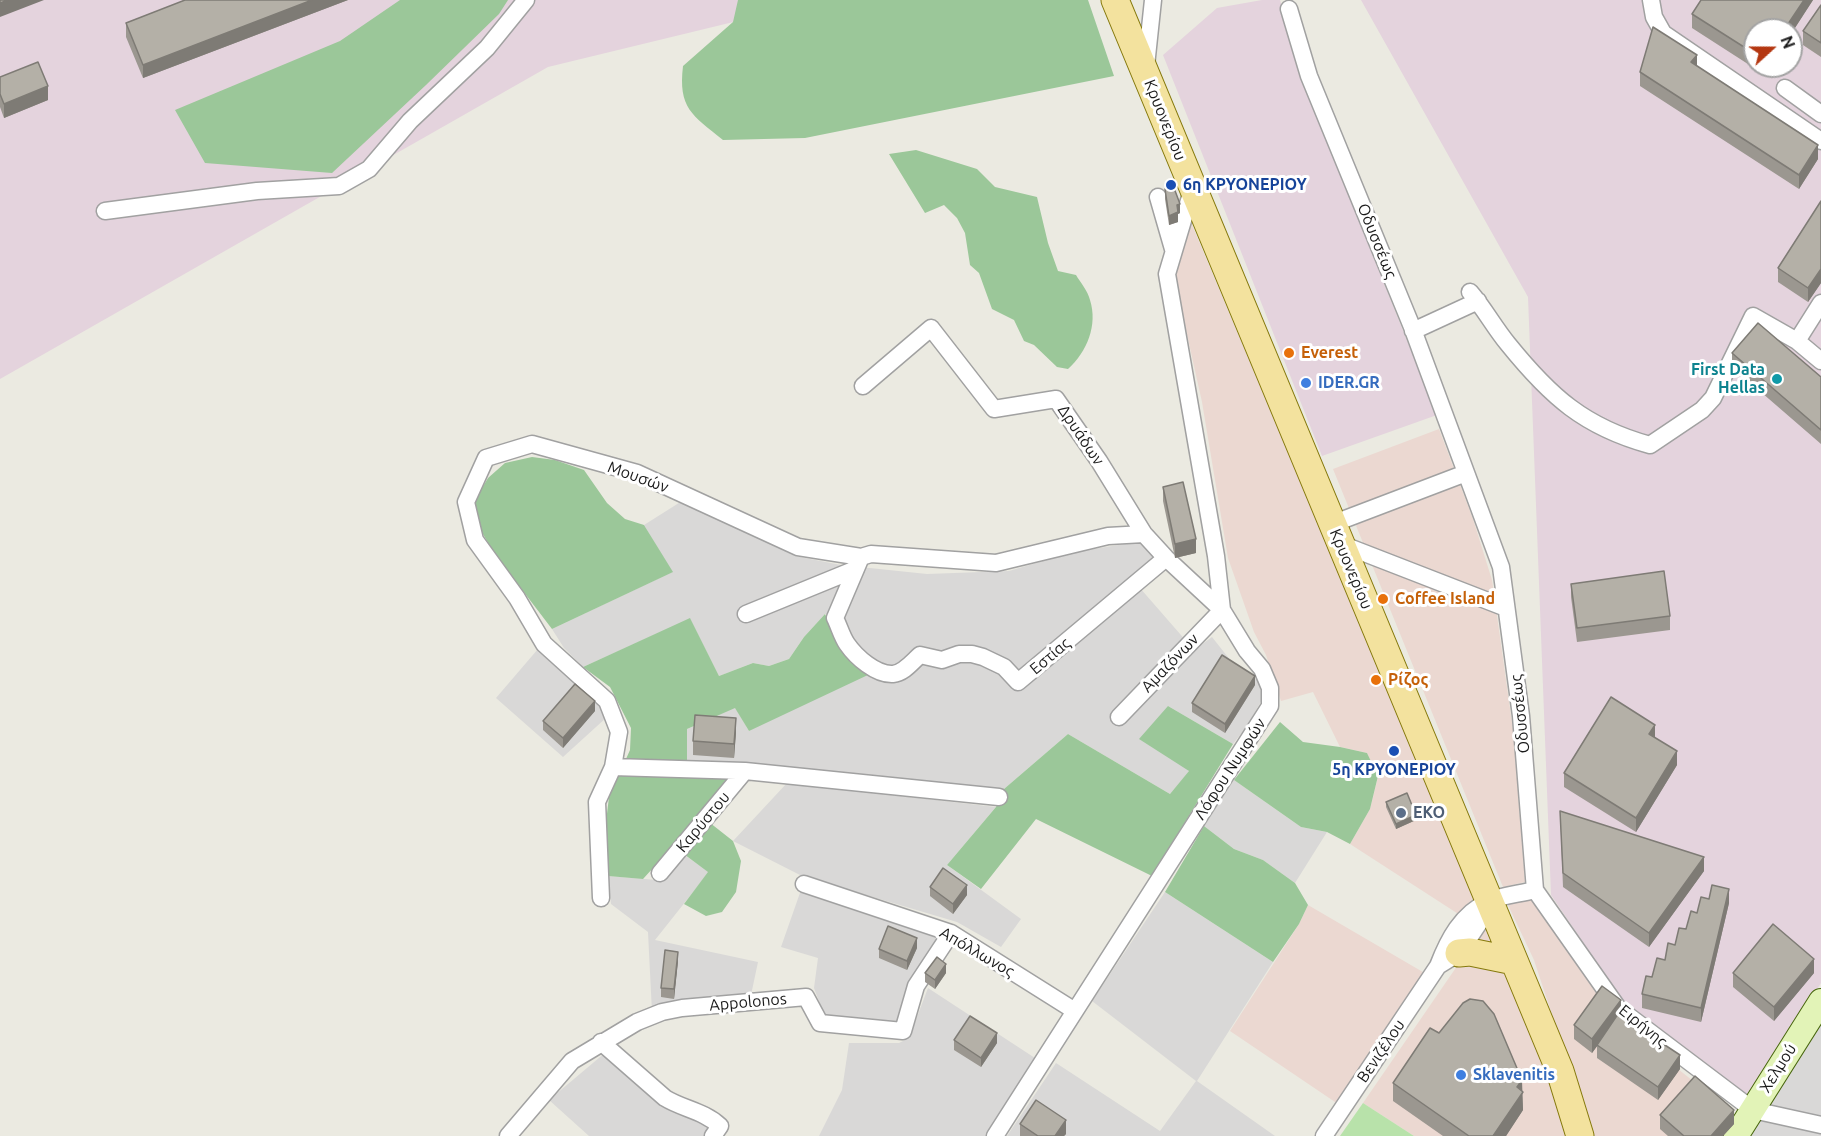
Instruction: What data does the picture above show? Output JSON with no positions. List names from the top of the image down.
{
  "streets": {
    "main road": ["Κρυονερίου"],
    "street": [
      "Οδυσσέως",
      "Δρυάδων",
      "Μουσών",
      "Εστίας",
      "Αμαζόνων",
      "Λόφου Νυμφών",
      "Καρύστου",
      "Απόλλωνος",
      "Appolonos",
      "Ειρήνης",
      "Βενιζέλου",
      "Χελμού"
    ]
  },
  "crossings": [
    ["Κρυονερίου", "Λόφου Νυμφών"],
    ["Κρυονερίου", "Βενιζέλου"],
    ["Οδυσσέως", "Ειρήνης"],
    ["Δρυάδων", "Μουσών"],
    ["Δρυάδων", "Εστίας"],
    ["Δρυάδων", "Αμαζόνων"],
    ["Δρυάδων", "Λόφου Νυμφών"],
    ["Μουσών", "Εστίας"],
    ["Αμαζόνων", "Λόφου Νυμφών"],
    ["Λόφου Νυμφών", "Απόλλωνος"],
    ["Απόλλωνος", "Appolonos"],
    ["Ειρήνης", "Χελμού"]
  ],
  "places": [
    "6η ΚΡΥΟΝΕΡΙΟΥ",
    "Everest",
    "First Data Hellas",
    "IDER.GR",
    "Coffee Island",
    "Ρίζος",
    "5η ΚΡΥΟΝΕΡΙΟΥ",
    "EKO",
    "Sklavenitis"
  ],
  "north": "right"
}
